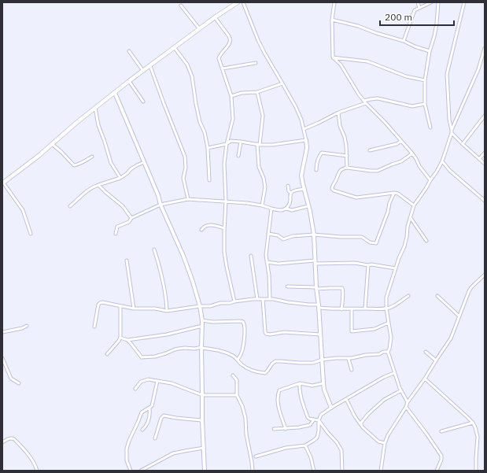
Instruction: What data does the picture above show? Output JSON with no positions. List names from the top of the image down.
{
  "scale_bar": "200 m"
}
